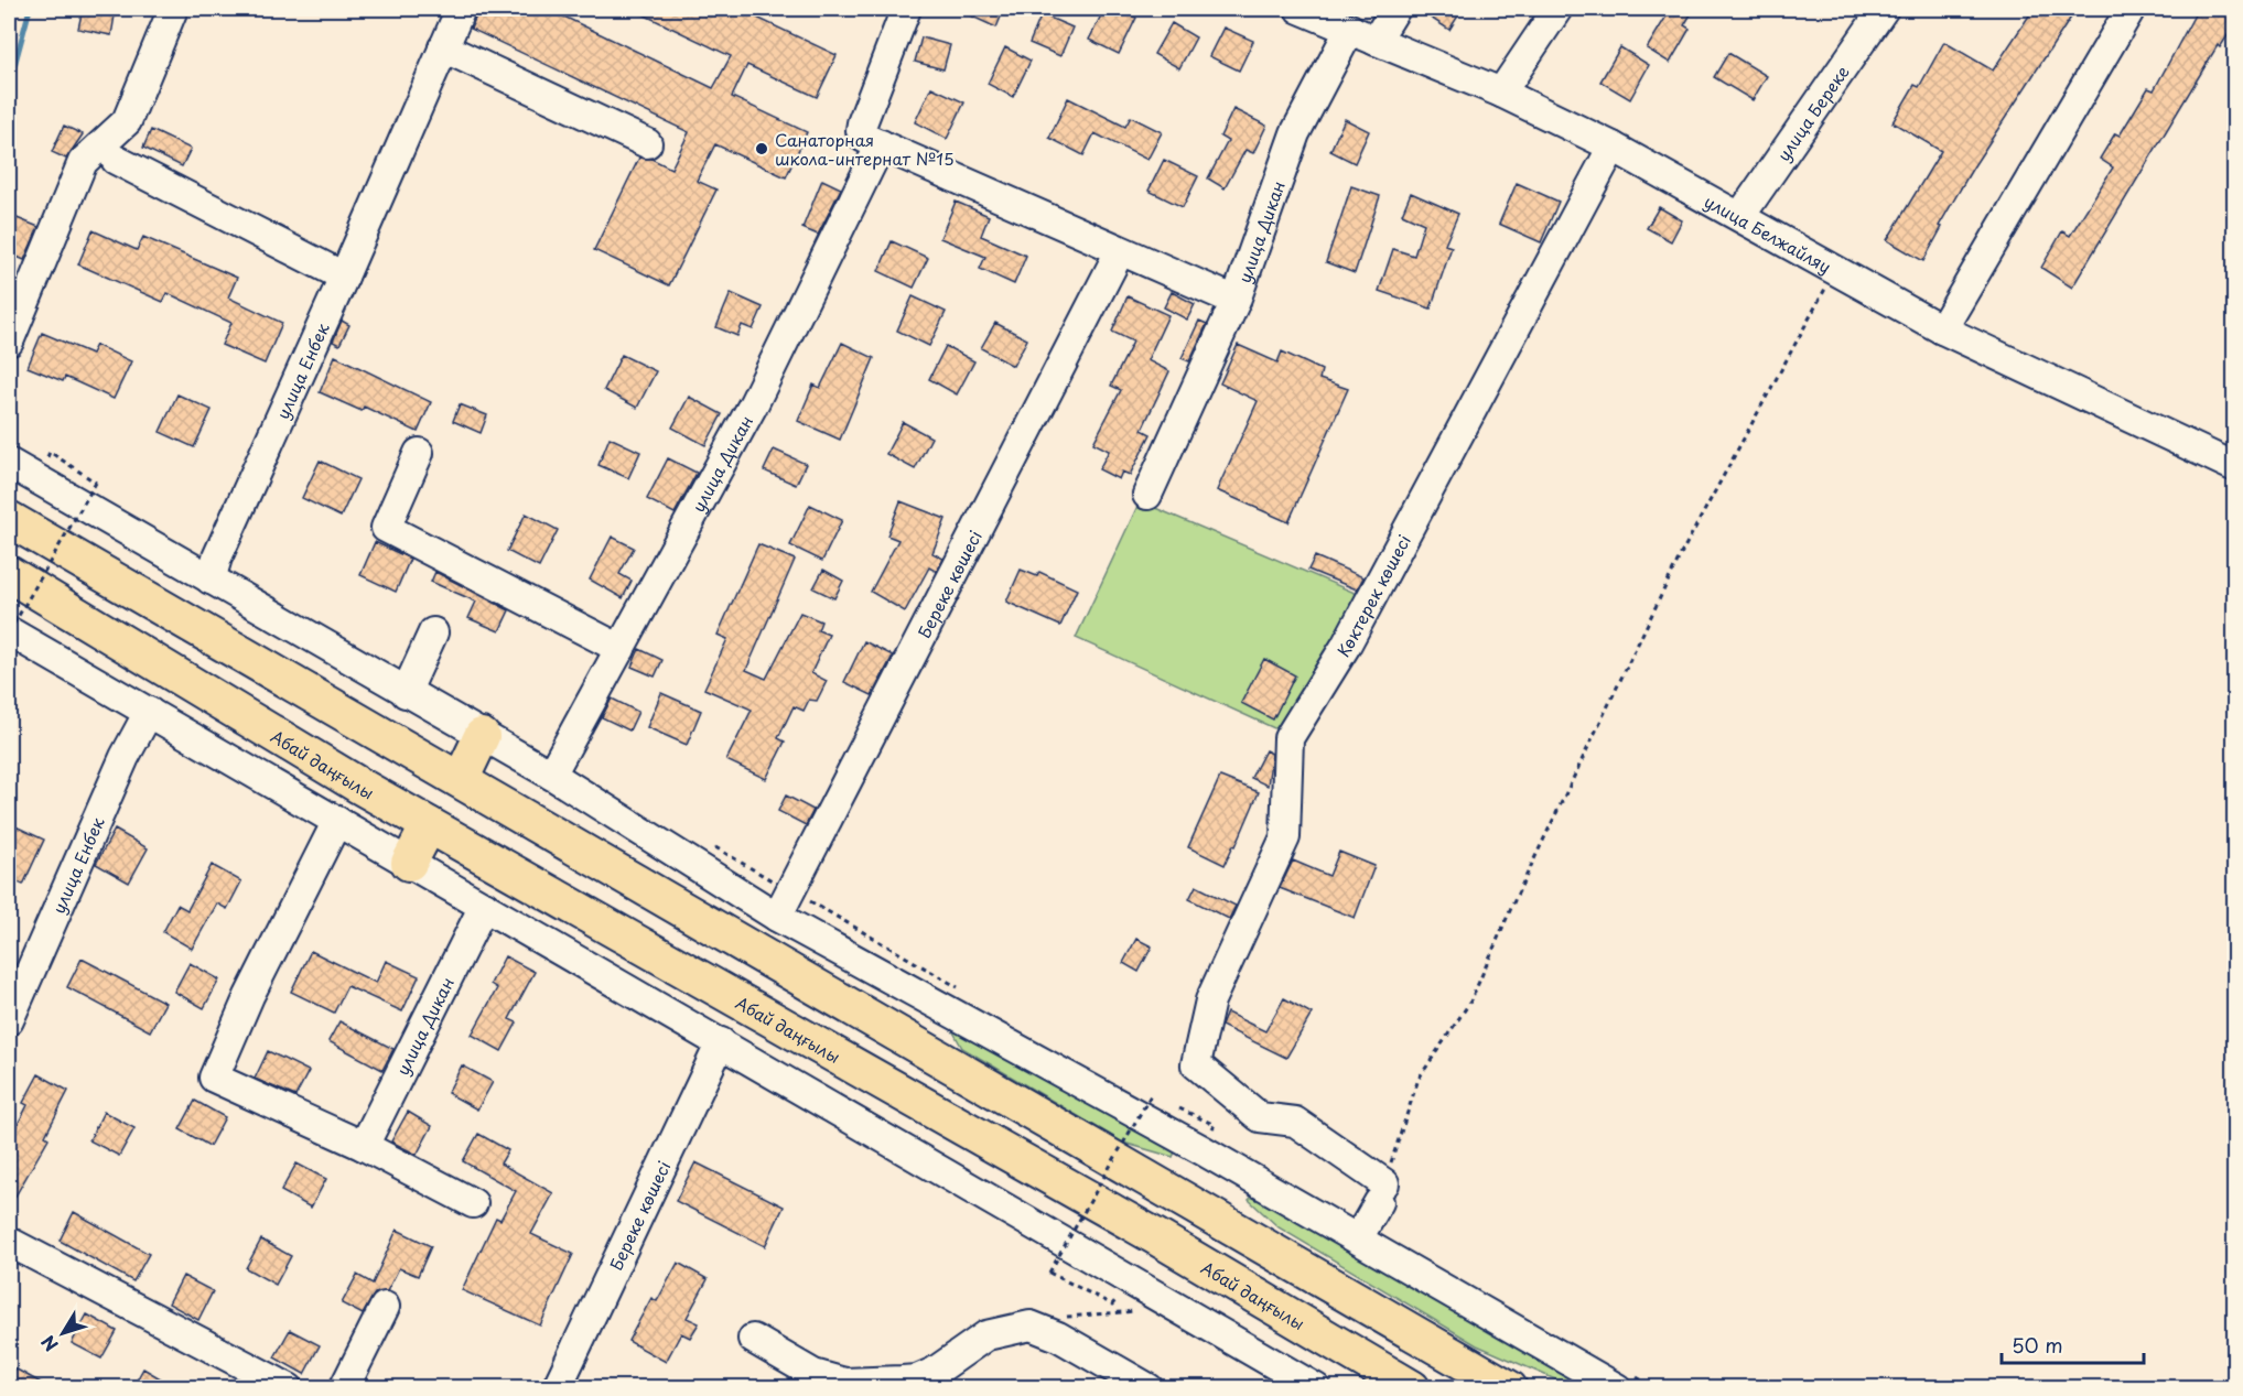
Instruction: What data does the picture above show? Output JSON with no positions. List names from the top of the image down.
{
  "streets": {
    "main road": ["Абай даңғылы"],
    "street": [
      "улица Береке",
      "улица Дикан",
      "улица Белжайляу",
      "улица Енбек",
      "Береке көшесі",
      "Көктерек көшесі"
    ]
  },
  "crossings": [
    ["улица Береке", "улица Белжайляу"],
    ["улица Дикан", "улица Белжайляу"],
    ["улица Дикан", "Береке көшесі"],
    ["улица Белжайляу", "Көктерек көшесі"]
  ],
  "places": ["Санаторная школа-интернат №15"],
  "scale_bar": "50 m",
  "north": "bottom left"
}
